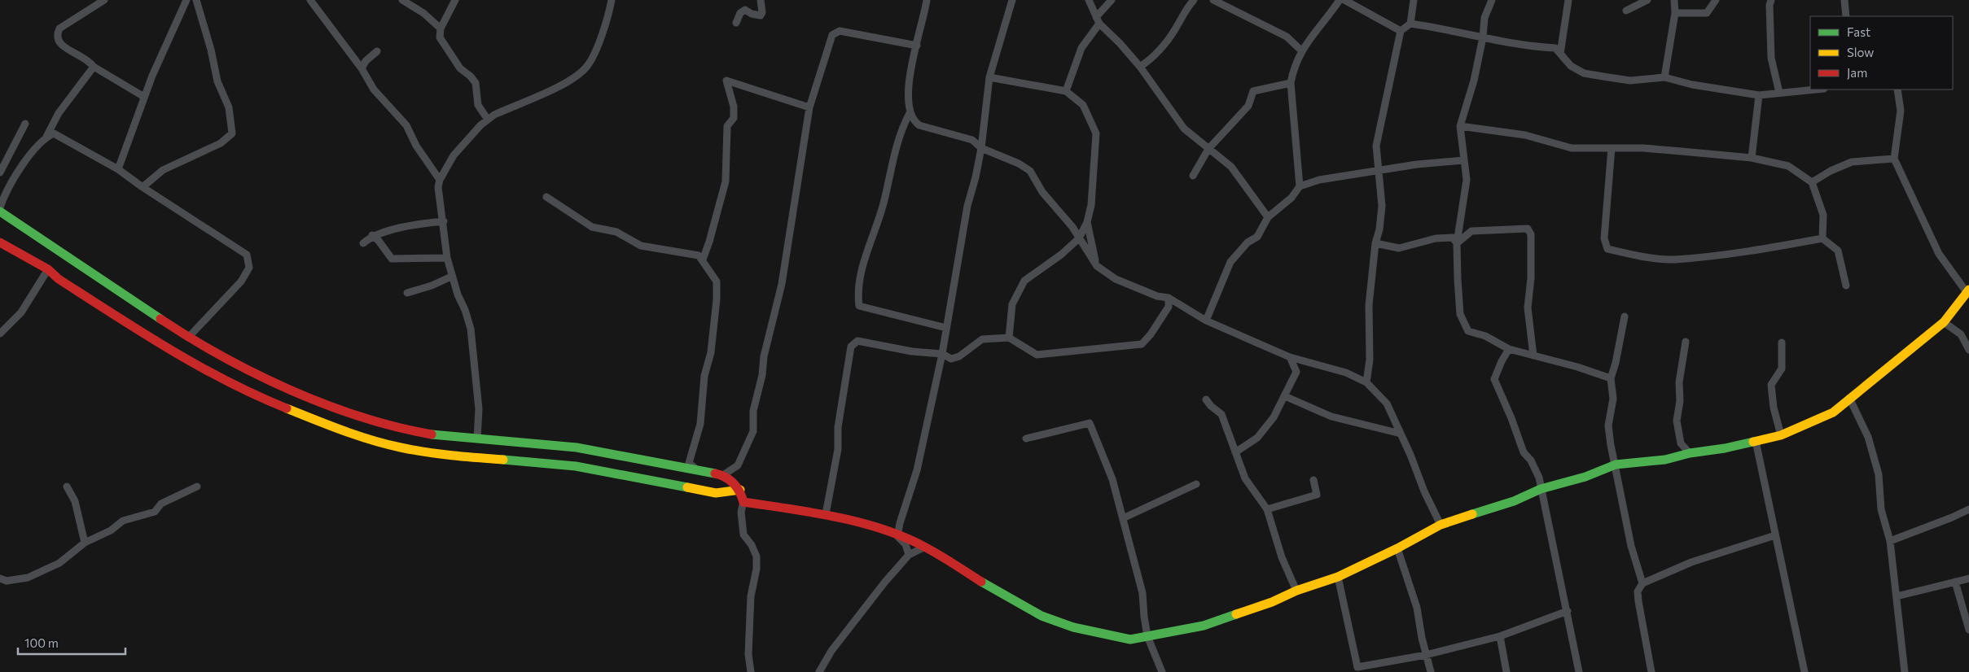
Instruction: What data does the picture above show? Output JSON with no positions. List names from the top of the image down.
{
  "legend": ["Fast", "Slow", "Jam"],
  "scale_bar": "100 m"
}
